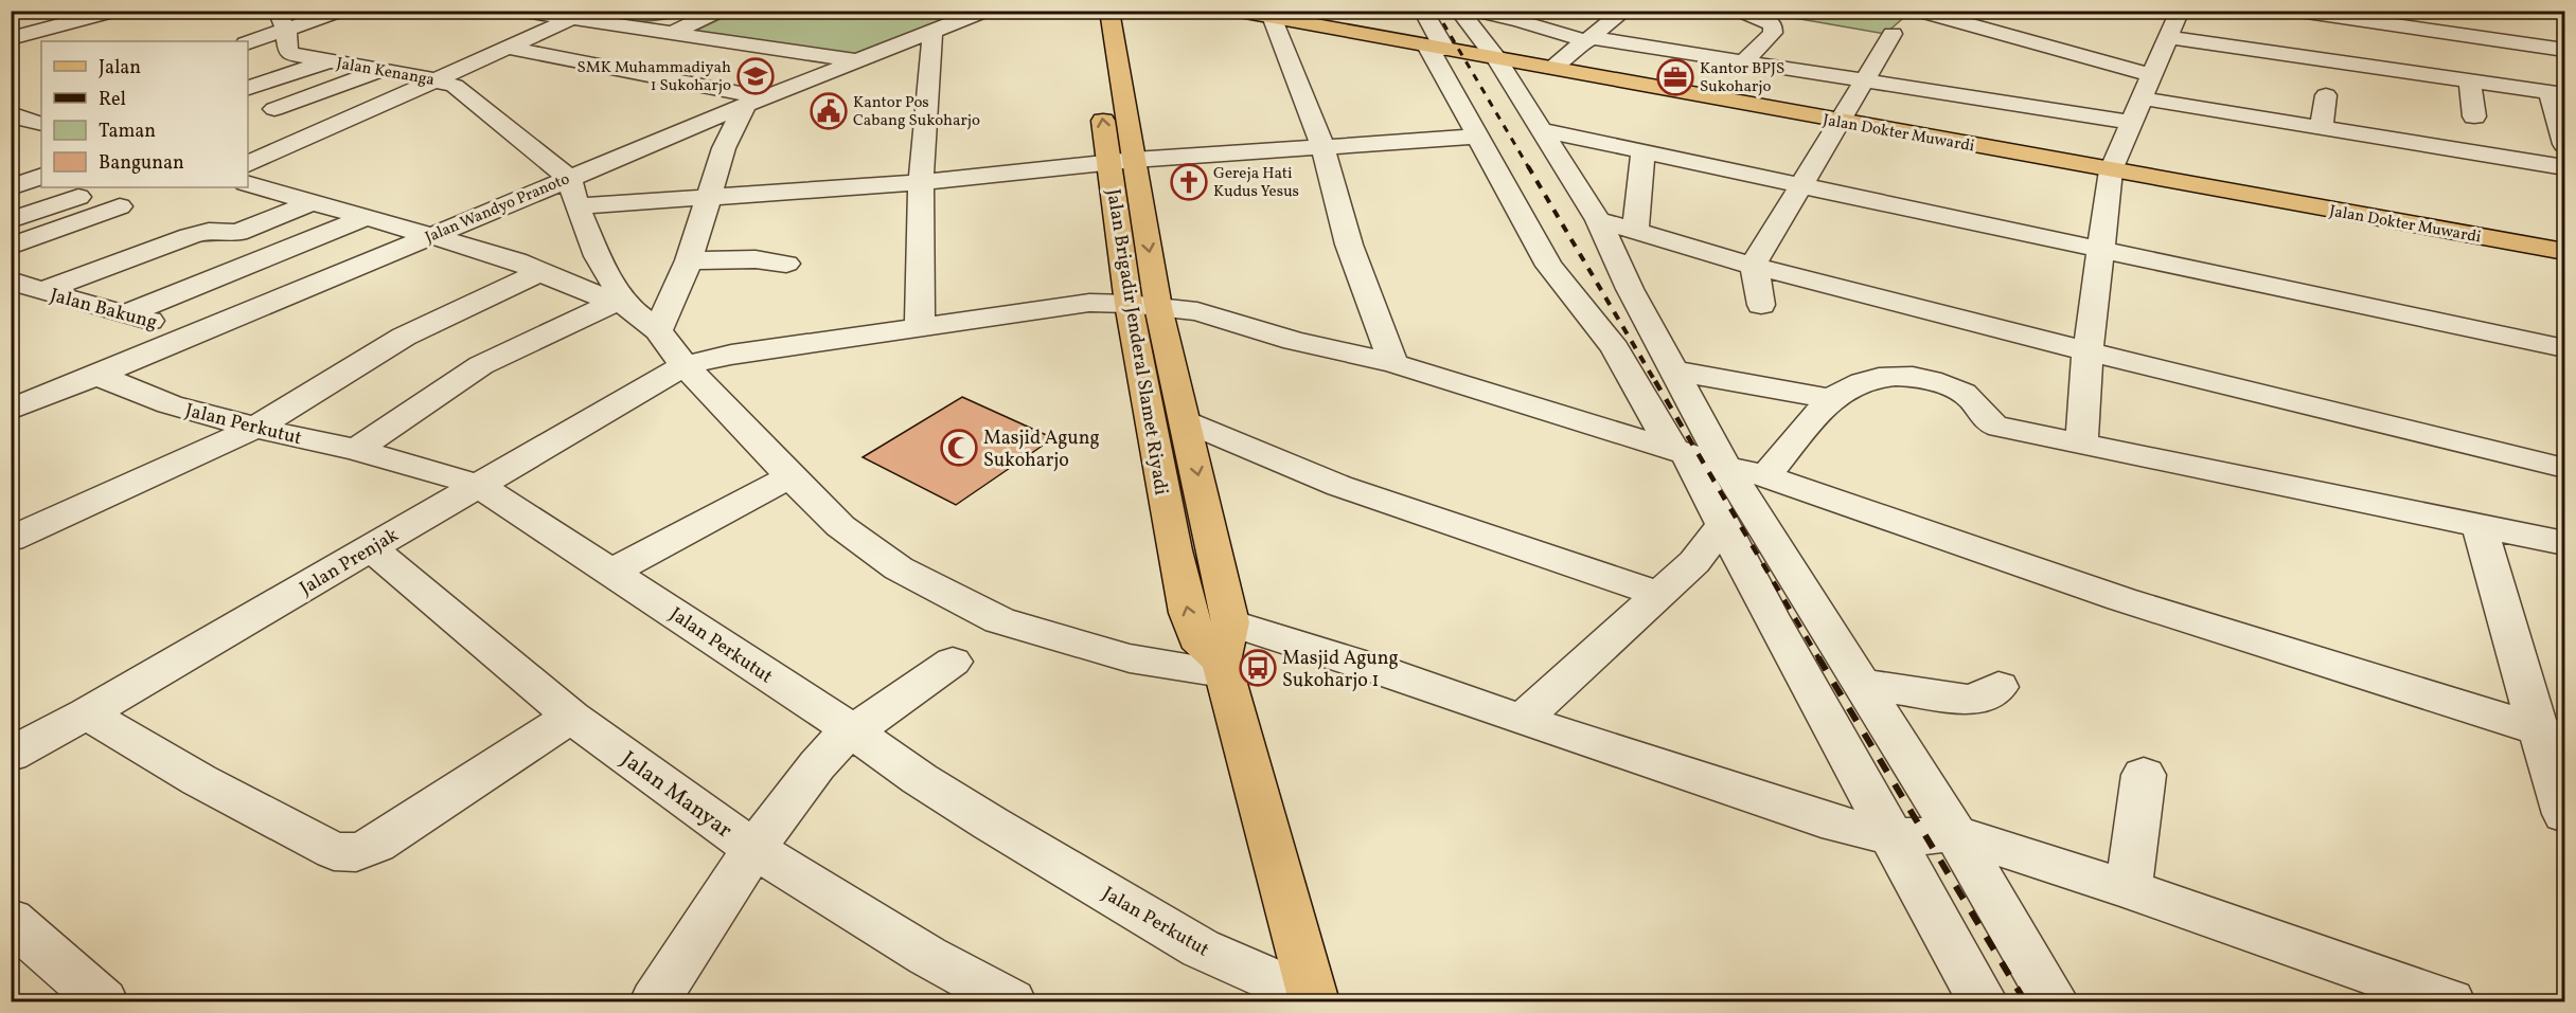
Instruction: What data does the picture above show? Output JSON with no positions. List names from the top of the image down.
{
  "streets": {
    "main road": ["Jalan Dokter Muwardi", "Jalan Brigadir Jenderal Slamet Riyadi"],
    "street": [
      "Jalan Kenanga",
      "Jalan Wandyo Pranoto",
      "Jalan Bakung",
      "Jalan Perkutut",
      "Jalan Prenjak",
      "Jalan Manyar"
    ]
  },
  "crossings": [
    ["Jalan Kenanga", "Jalan Wandyo Pranoto"],
    ["Jalan Wandyo Pranoto", "Jalan Bakung"],
    ["Jalan Wandyo Pranoto", "Jalan Perkutut"],
    ["Jalan Brigadir Jenderal Slamet Riyadi", "Jalan Perkutut"],
    ["Jalan Brigadir Jenderal Slamet Riyadi", "Jalan Prenjak"],
    ["Jalan Perkutut", "Jalan Prenjak"],
    ["Jalan Prenjak", "Jalan Manyar"]
  ],
  "places": {
    "school or university": ["SMK Muhammadiyah 1 Sukoharjo"],
    "office": ["Kantor BPJS Sukoharjo"],
    "public building": ["Kantor Pos Cabang Sukoharjo"],
    "church": ["Gereja Hati Kudus Yesus"],
    "mosque": ["Masjid Agung Sukoharjo"],
    "bus stop": ["Masjid Agung Sukoharjo 1"]
  },
  "legend": [
    "Jalan",
    "Rel",
    "Taman",
    "Bangunan"
  ]
}
